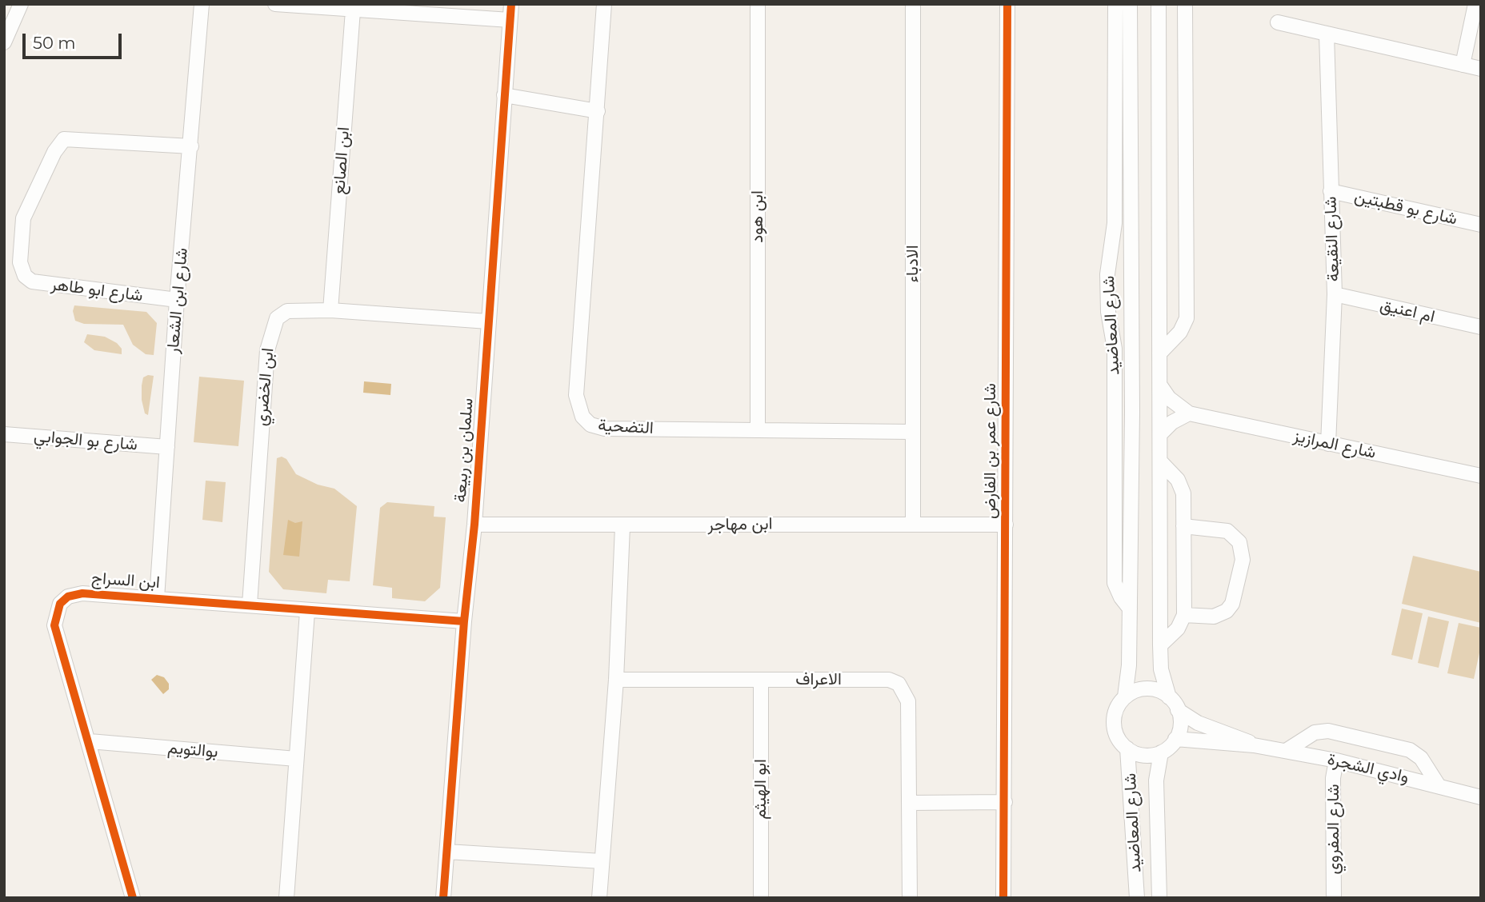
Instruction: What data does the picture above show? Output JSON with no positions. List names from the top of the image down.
{
  "streets": {
    "street": [
      "ابن الصانع",
      "شارع بو قطبتين",
      "ابن هود",
      "شارع النقيعة",
      "الادباء",
      "شارع ابو طاهر",
      "شارع ابن الشعار",
      "ام اعنيق",
      "شارع المعاضيد",
      "ابن الخضري",
      "التضحية",
      "شارع بو الجوابي",
      "شارع المرازيز",
      "سلمان بن ربيعة",
      "شارع عمر بن الفارض",
      "ابن مهاجر",
      "ابن السراج",
      "الاعراف",
      "بوالتويم",
      "وادي الشجرة",
      "ابو الهيثم",
      "شارع المفروي"
    ]
  },
  "crossings": [
    ["ابن الصانع", "ابن الخضري"],
    ["شارع بو قطبتين", "شارع النقيعة"],
    ["ابن هود", "التضحية"],
    ["شارع النقيعة", "ام اعنيق"],
    ["شارع النقيعة", "شارع المرازيز"],
    ["الادباء", "التضحية"],
    ["الادباء", "ابن مهاجر"],
    ["شارع ابو طاهر", "شارع ابن الشعار"],
    ["شارع ابن الشعار", "شارع بو الجوابي"],
    ["شارع ابن الشعار", "ابن السراج"],
    ["شارع المعاضيد", "وادي الشجرة"],
    ["ابن الخضري", "سلمان بن ربيعة"],
    ["ابن الخضري", "ابن السراج"],
    ["سلمان بن ربيعة", "ابن مهاجر"],
    ["سلمان بن ربيعة", "ابن السراج"],
    ["شارع عمر بن الفارض", "ابن مهاجر"],
    ["ابن السراج", "بوالتويم"],
    ["الاعراف", "ابو الهيثم"],
    ["وادي الشجرة", "شارع المفروي"]
  ],
  "scale_bar": "50 m"
}
